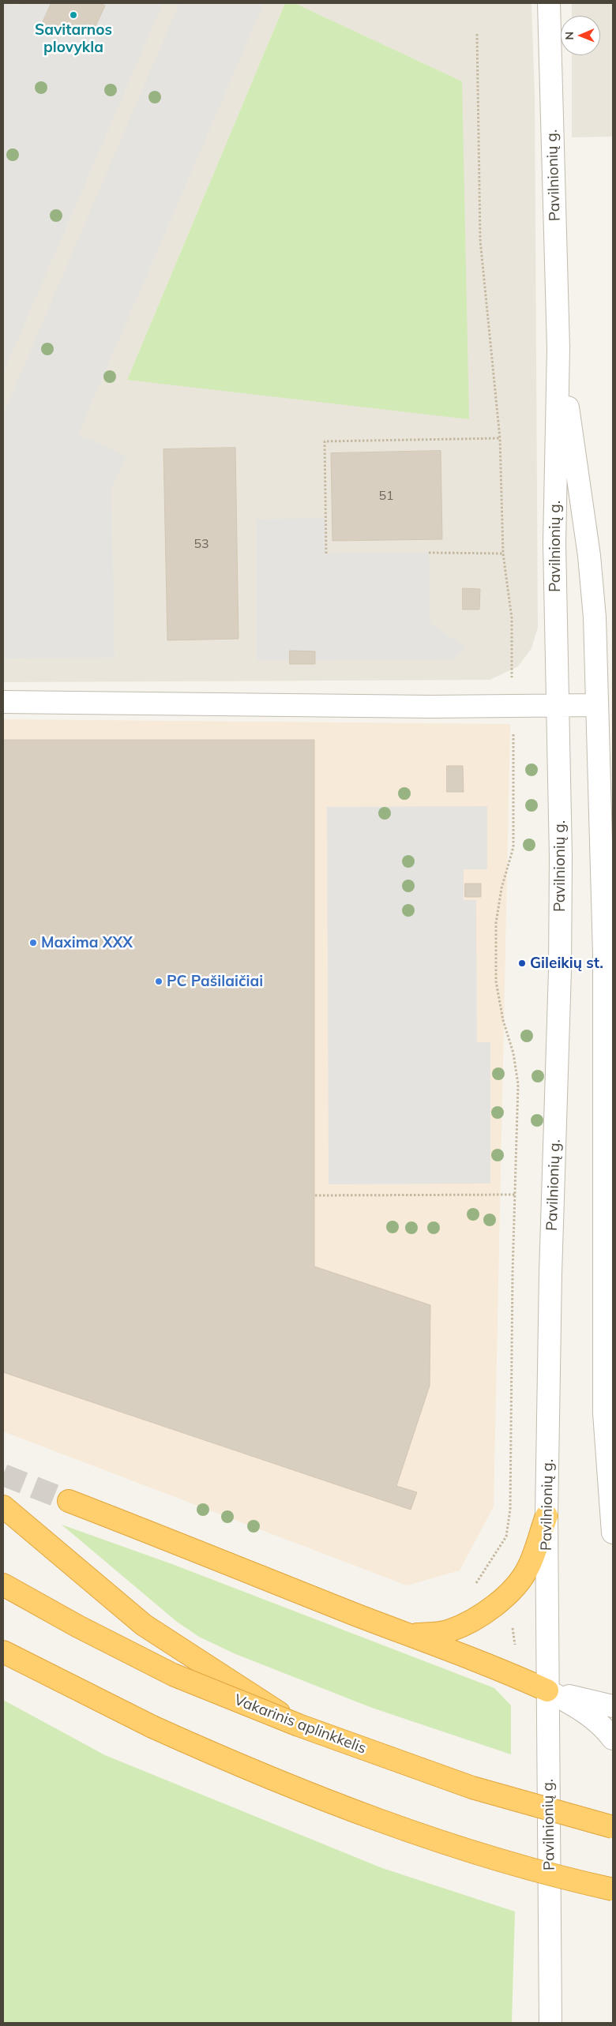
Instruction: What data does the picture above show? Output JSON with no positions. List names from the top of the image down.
{
  "streets": {
    "highway": ["Vakarinis aplinkkelis"],
    "street": ["Pavilnionių g."]
  },
  "places": [
    "Savitarnos plovykla",
    "Maxima XXX",
    "Gileikių st.",
    "PC Pašilaičiai"
  ],
  "house_numbers": ["51", "53"],
  "north": "left"
}
